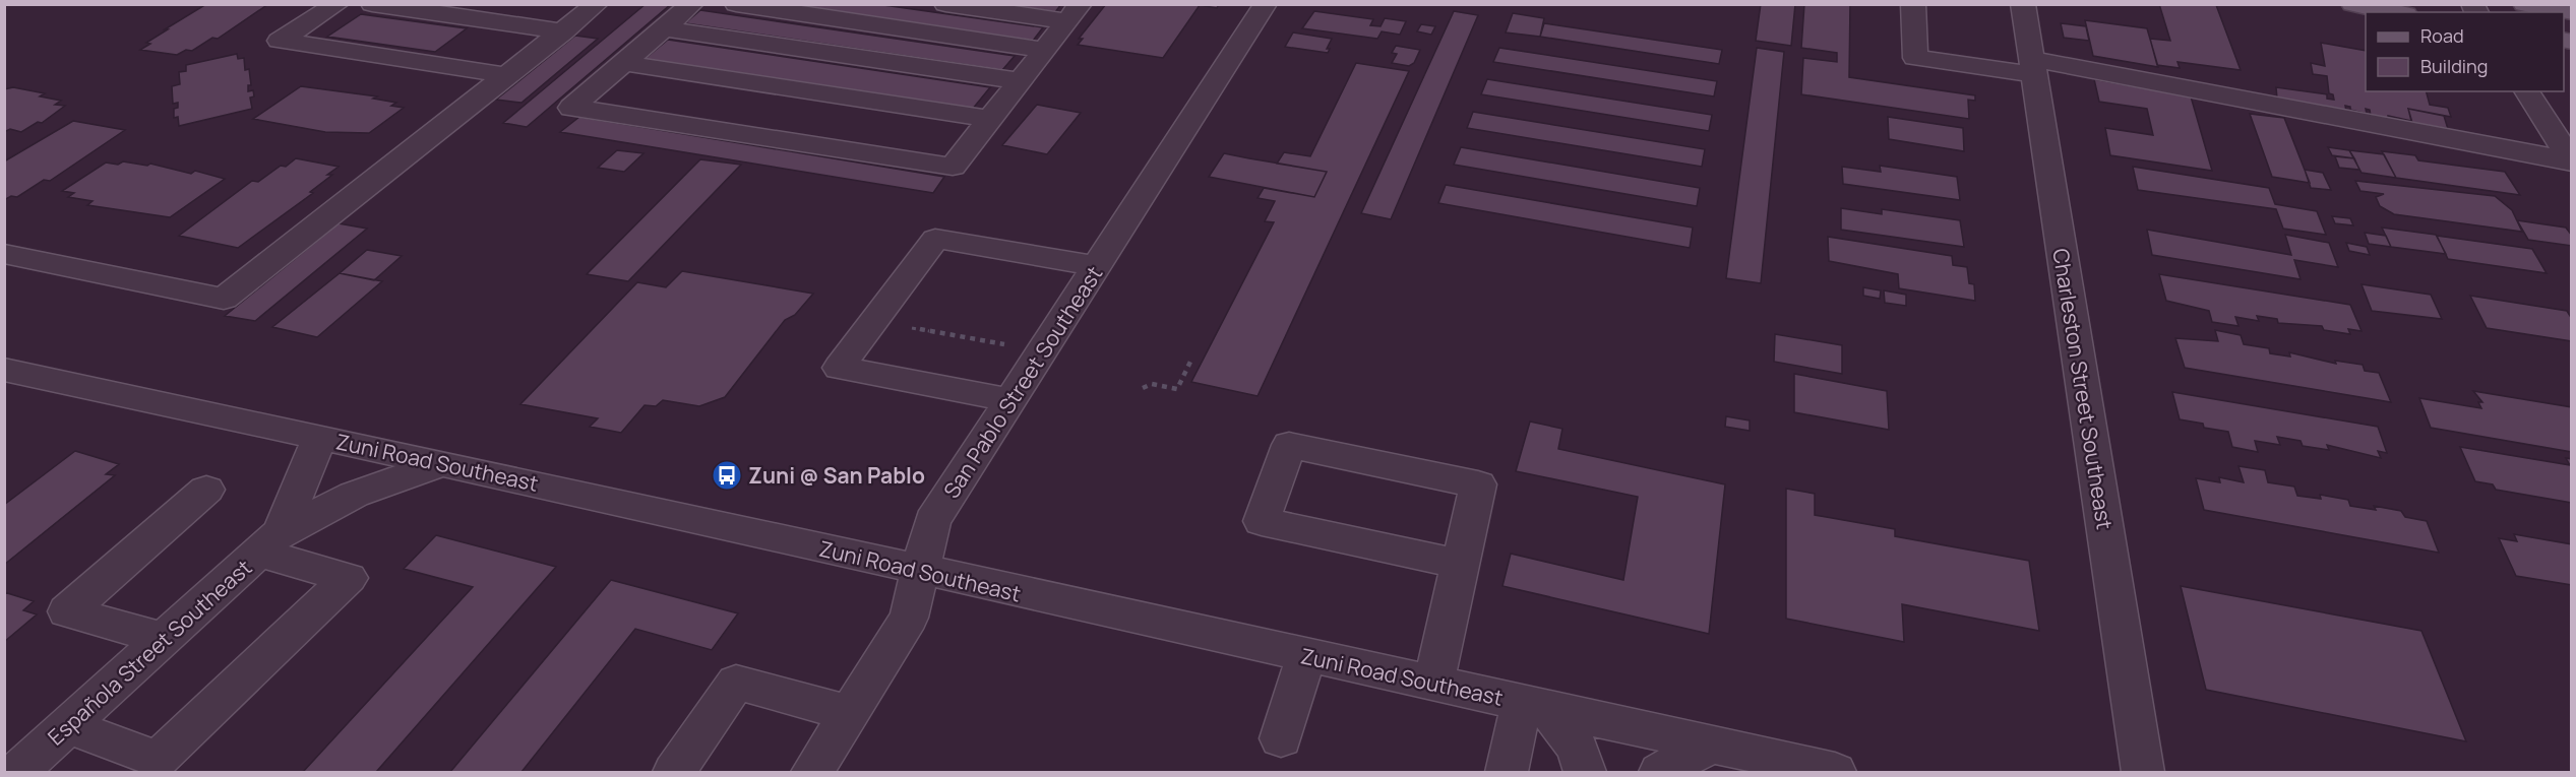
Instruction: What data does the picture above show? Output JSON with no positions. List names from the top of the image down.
{
  "streets": {
    "street": [
      "San Pablo Street Southeast",
      "Charleston Street Southeast",
      "Zuni Road Southeast",
      "Española Street Southeast"
    ]
  },
  "crossings": [
    ["San Pablo Street Southeast", "Zuni Road Southeast"],
    ["Zuni Road Southeast", "Española Street Southeast"]
  ],
  "places": {
    "bus stop": ["Zuni @ San Pablo"]
  },
  "legend": ["Road", "Building"]
}
